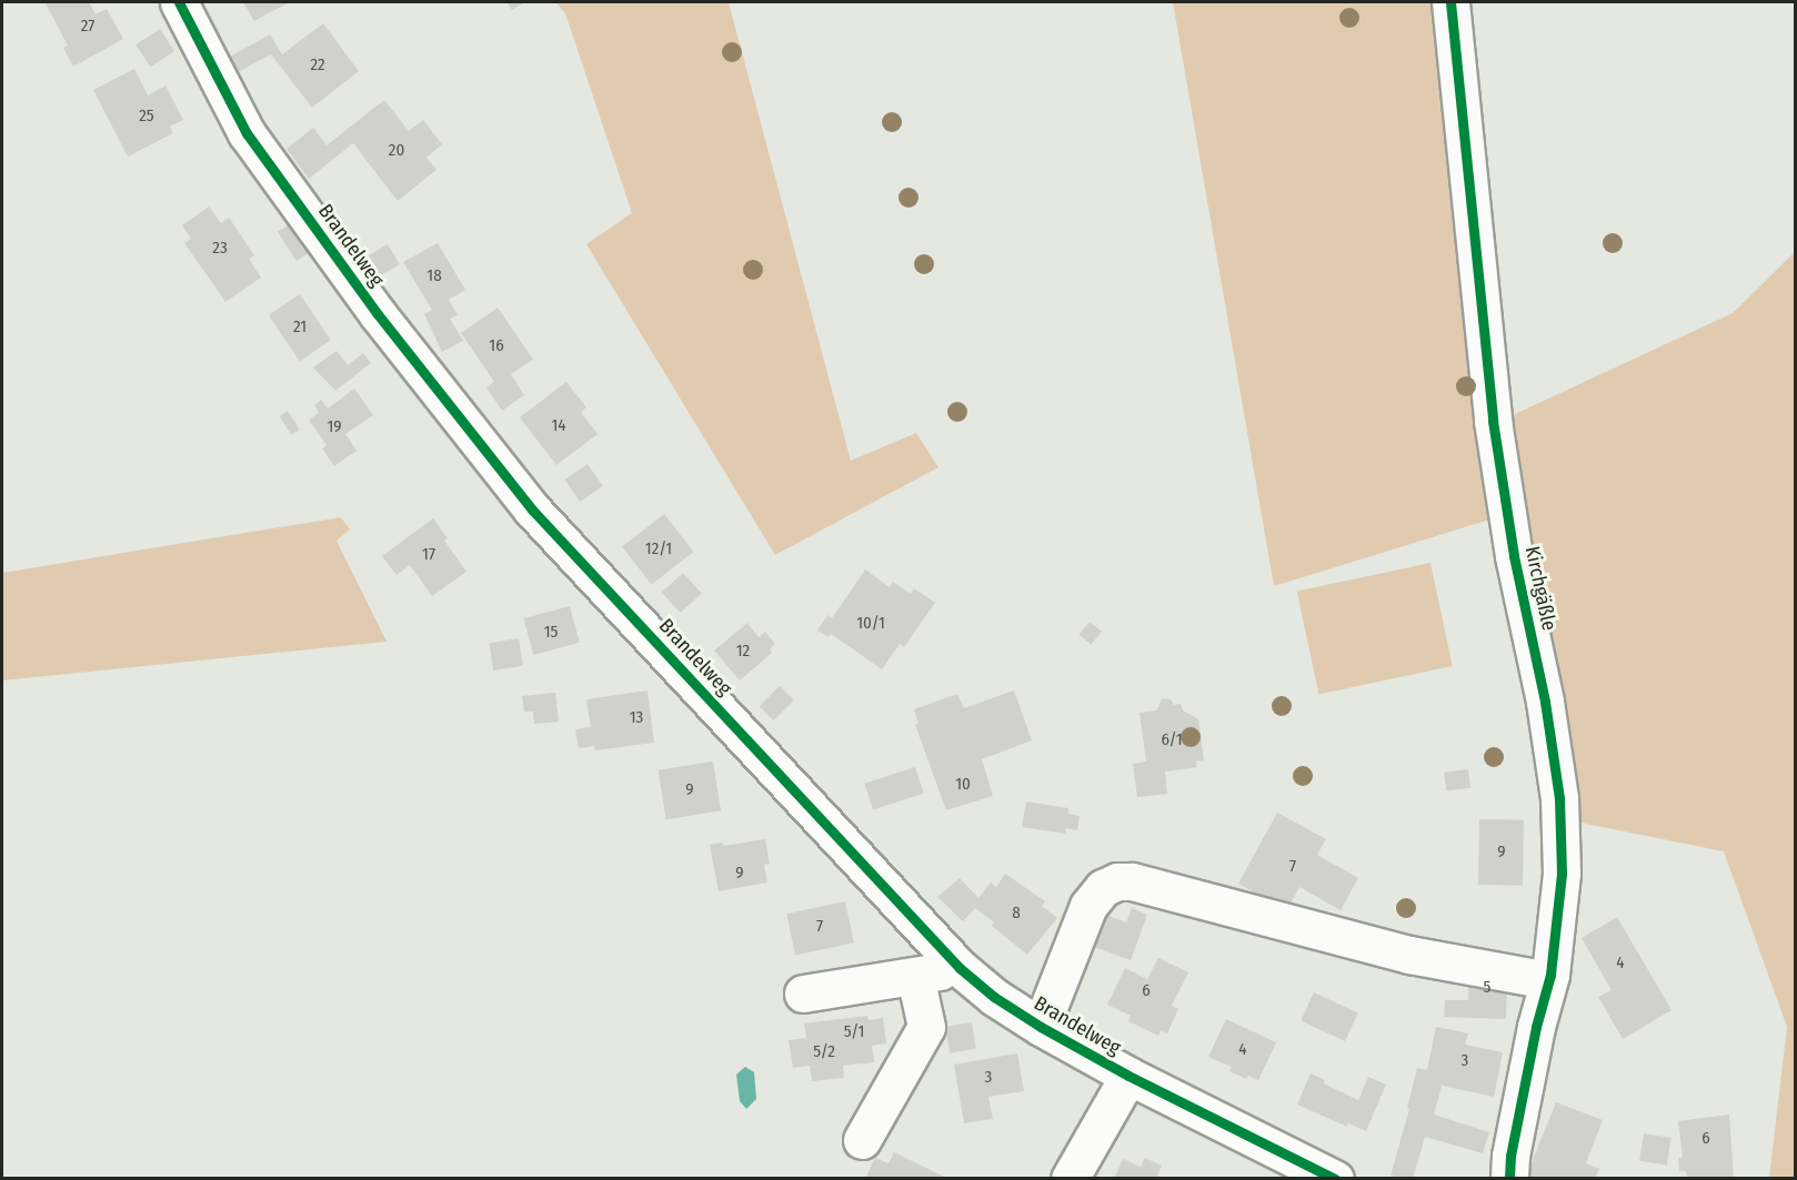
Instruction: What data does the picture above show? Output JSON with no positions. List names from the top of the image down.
{
  "streets": {
    "street": ["Brandelweg", "Kirchgäßle"]
  },
  "crossings": [
    ["Brandelweg", "Kirchgäßle"]
  ],
  "house_numbers": [
    "27",
    "22",
    "25",
    "20",
    "23",
    "18",
    "21",
    "16",
    "14",
    "19",
    "12/1",
    "17",
    "10/1",
    "15",
    "12",
    "13",
    "6/1",
    "10",
    "9",
    "9",
    "7",
    "9",
    "8",
    "7",
    "4",
    "5",
    "6",
    "5/1",
    "4",
    "5/2",
    "3",
    "3",
    "6"
  ]
}
